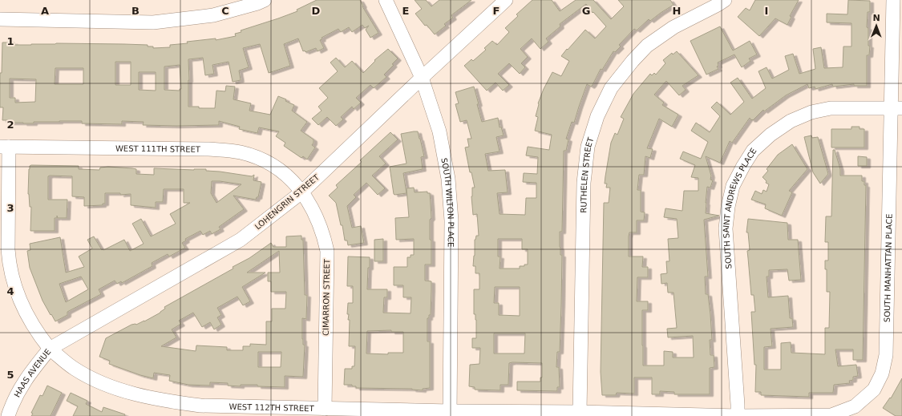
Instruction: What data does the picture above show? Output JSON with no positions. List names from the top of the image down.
{
  "streets": {
    "street": [
      "WEST 111TH STREET",
      "RUTHELEN STREET",
      "LOHENGRIN STREET",
      "SOUTH WILTON PLACE",
      "SOUTH SAINT ANDREWS PLACE",
      "SOUTH MANHATTAN PLACE",
      "CIMARRON STREET",
      "HAAS AVENUE",
      "WEST 112TH STREET"
    ]
  },
  "crossings": [
    ["WEST 111TH STREET", "LOHENGRIN STREET"],
    ["WEST 111TH STREET", "CIMARRON STREET"],
    ["WEST 111TH STREET", "HAAS AVENUE"],
    ["RUTHELEN STREET", "WEST 112TH STREET"],
    ["LOHENGRIN STREET", "SOUTH WILTON PLACE"],
    ["LOHENGRIN STREET", "CIMARRON STREET"],
    ["LOHENGRIN STREET", "HAAS AVENUE"],
    ["LOHENGRIN STREET", "WEST 112TH STREET"],
    ["SOUTH WILTON PLACE", "WEST 112TH STREET"],
    ["SOUTH SAINT ANDREWS PLACE", "SOUTH MANHATTAN PLACE"],
    ["SOUTH SAINT ANDREWS PLACE", "WEST 112TH STREET"],
    ["SOUTH MANHATTAN PLACE", "WEST 112TH STREET"],
    ["CIMARRON STREET", "WEST 112TH STREET"],
    ["HAAS AVENUE", "WEST 112TH STREET"]
  ],
  "north": "top",
  "grid": {
    "columns": [
      "A",
      "B",
      "C",
      "D",
      "E",
      "F",
      "G",
      "H",
      "I"
    ],
    "rows": [
      "1",
      "2",
      "3",
      "4",
      "5"
    ]
  }
}
